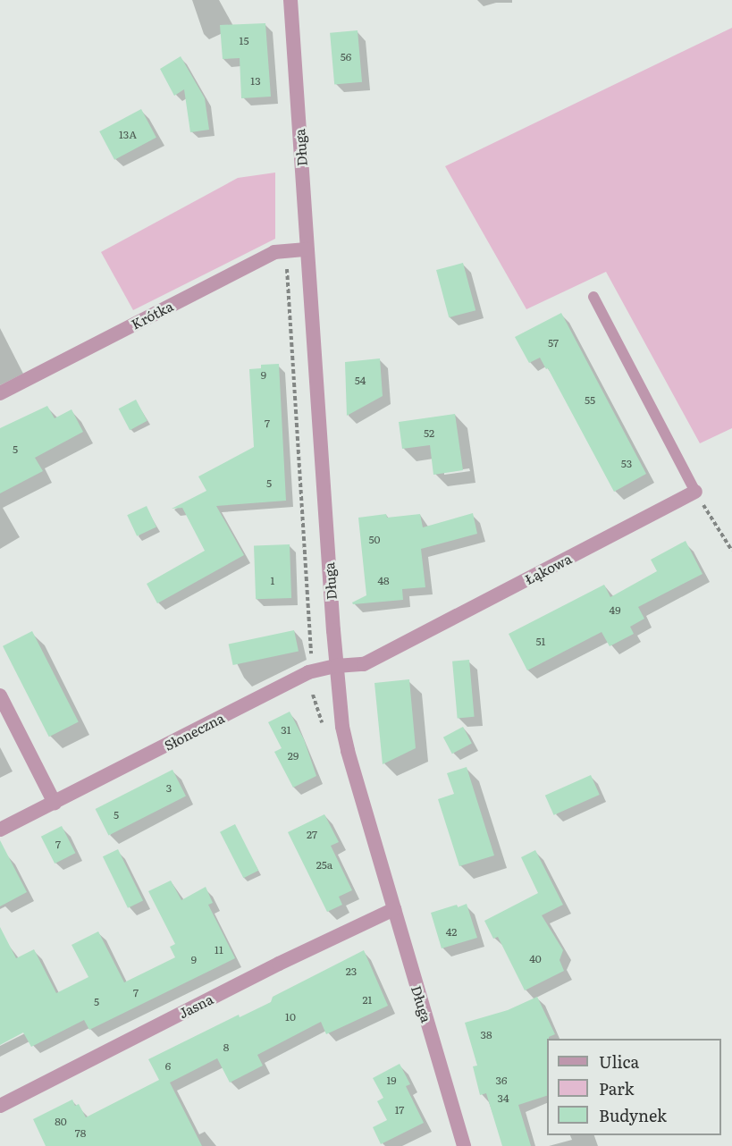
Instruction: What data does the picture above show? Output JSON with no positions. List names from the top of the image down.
{
  "streets": {
    "street": [
      "Długa",
      "Krótka",
      "Łąkowa",
      "Słoneczna",
      "Jasna"
    ]
  },
  "crossings": [
    ["Długa", "Krótka"],
    ["Długa", "Łąkowa"],
    ["Długa", "Słoneczna"],
    ["Długa", "Jasna"],
    ["Łąkowa", "Słoneczna"]
  ],
  "house_numbers": [
    "15",
    "56",
    "13",
    "13A",
    "57",
    "9",
    "54",
    "55",
    "7",
    "52",
    "5",
    "53",
    "5",
    "50",
    "1",
    "48",
    "49",
    "51",
    "31",
    "29",
    "3",
    "5",
    "27",
    "7",
    "25a",
    "42",
    "11",
    "40",
    "9",
    "23",
    "7",
    "21",
    "5",
    "10",
    "38",
    "8",
    "6",
    "19",
    "36",
    "34",
    "17",
    "80",
    "78"
  ],
  "legend": ["Ulica", "Park", "Budynek"]
}
